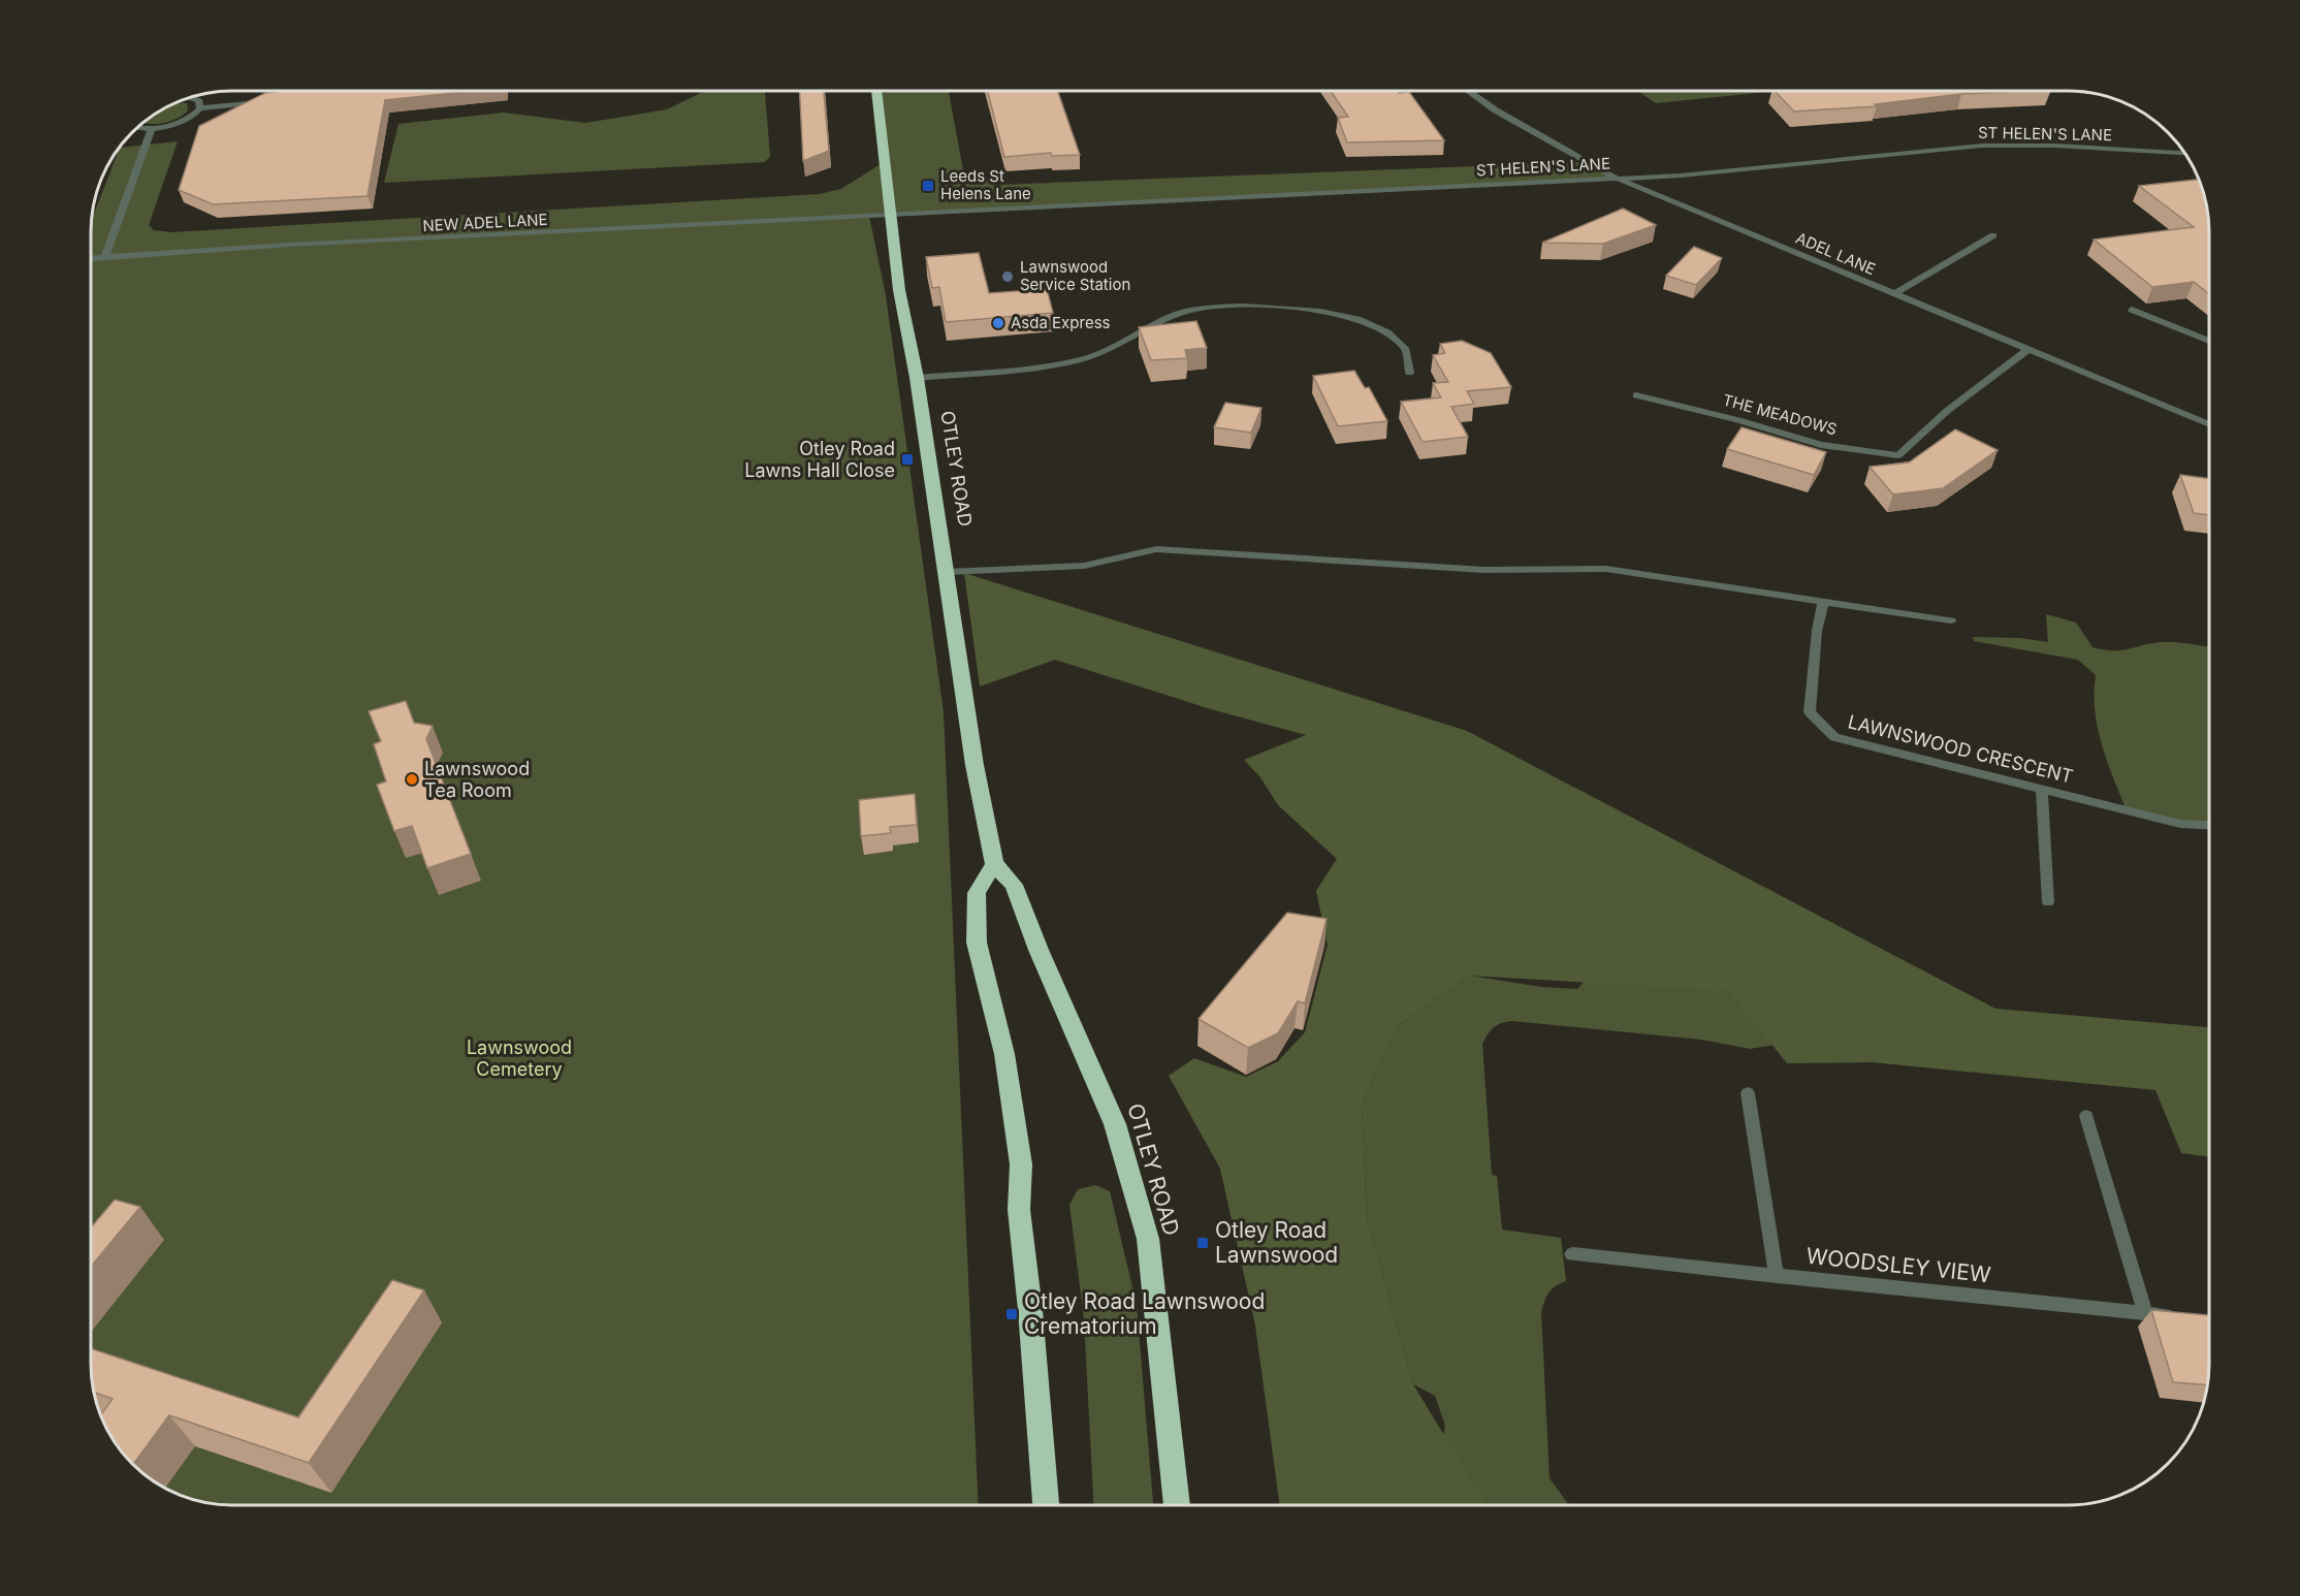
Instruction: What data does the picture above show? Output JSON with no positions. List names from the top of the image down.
{
  "streets": {
    "highway": ["OTLEY ROAD"],
    "street": [
      "ST HELEN'S LANE",
      "NEW ADEL LANE",
      "ADEL LANE",
      "THE MEADOWS",
      "LAWNSWOOD CRESCENT",
      "WOODSLEY VIEW"
    ]
  },
  "crossings": [
    ["ST HELEN'S LANE", "NEW ADEL LANE"],
    ["ST HELEN'S LANE", "ADEL LANE"],
    ["ST HELEN'S LANE", "OTLEY ROAD"],
    ["NEW ADEL LANE", "OTLEY ROAD"],
    ["ADEL LANE", "THE MEADOWS"]
  ],
  "parks": ["Lawnswood Cemetery"],
  "places": {
    "transit": [
      "Leeds St Helens Lane",
      "Otley Road Lawns Hall Close",
      "Otley Road Lawnswood",
      "Otley Road Lawnswood Crematorium"
    ],
    "other": ["Lawnswood Service Station", "Asda Express", "Lawnswood Tea Room"]
  }
}
